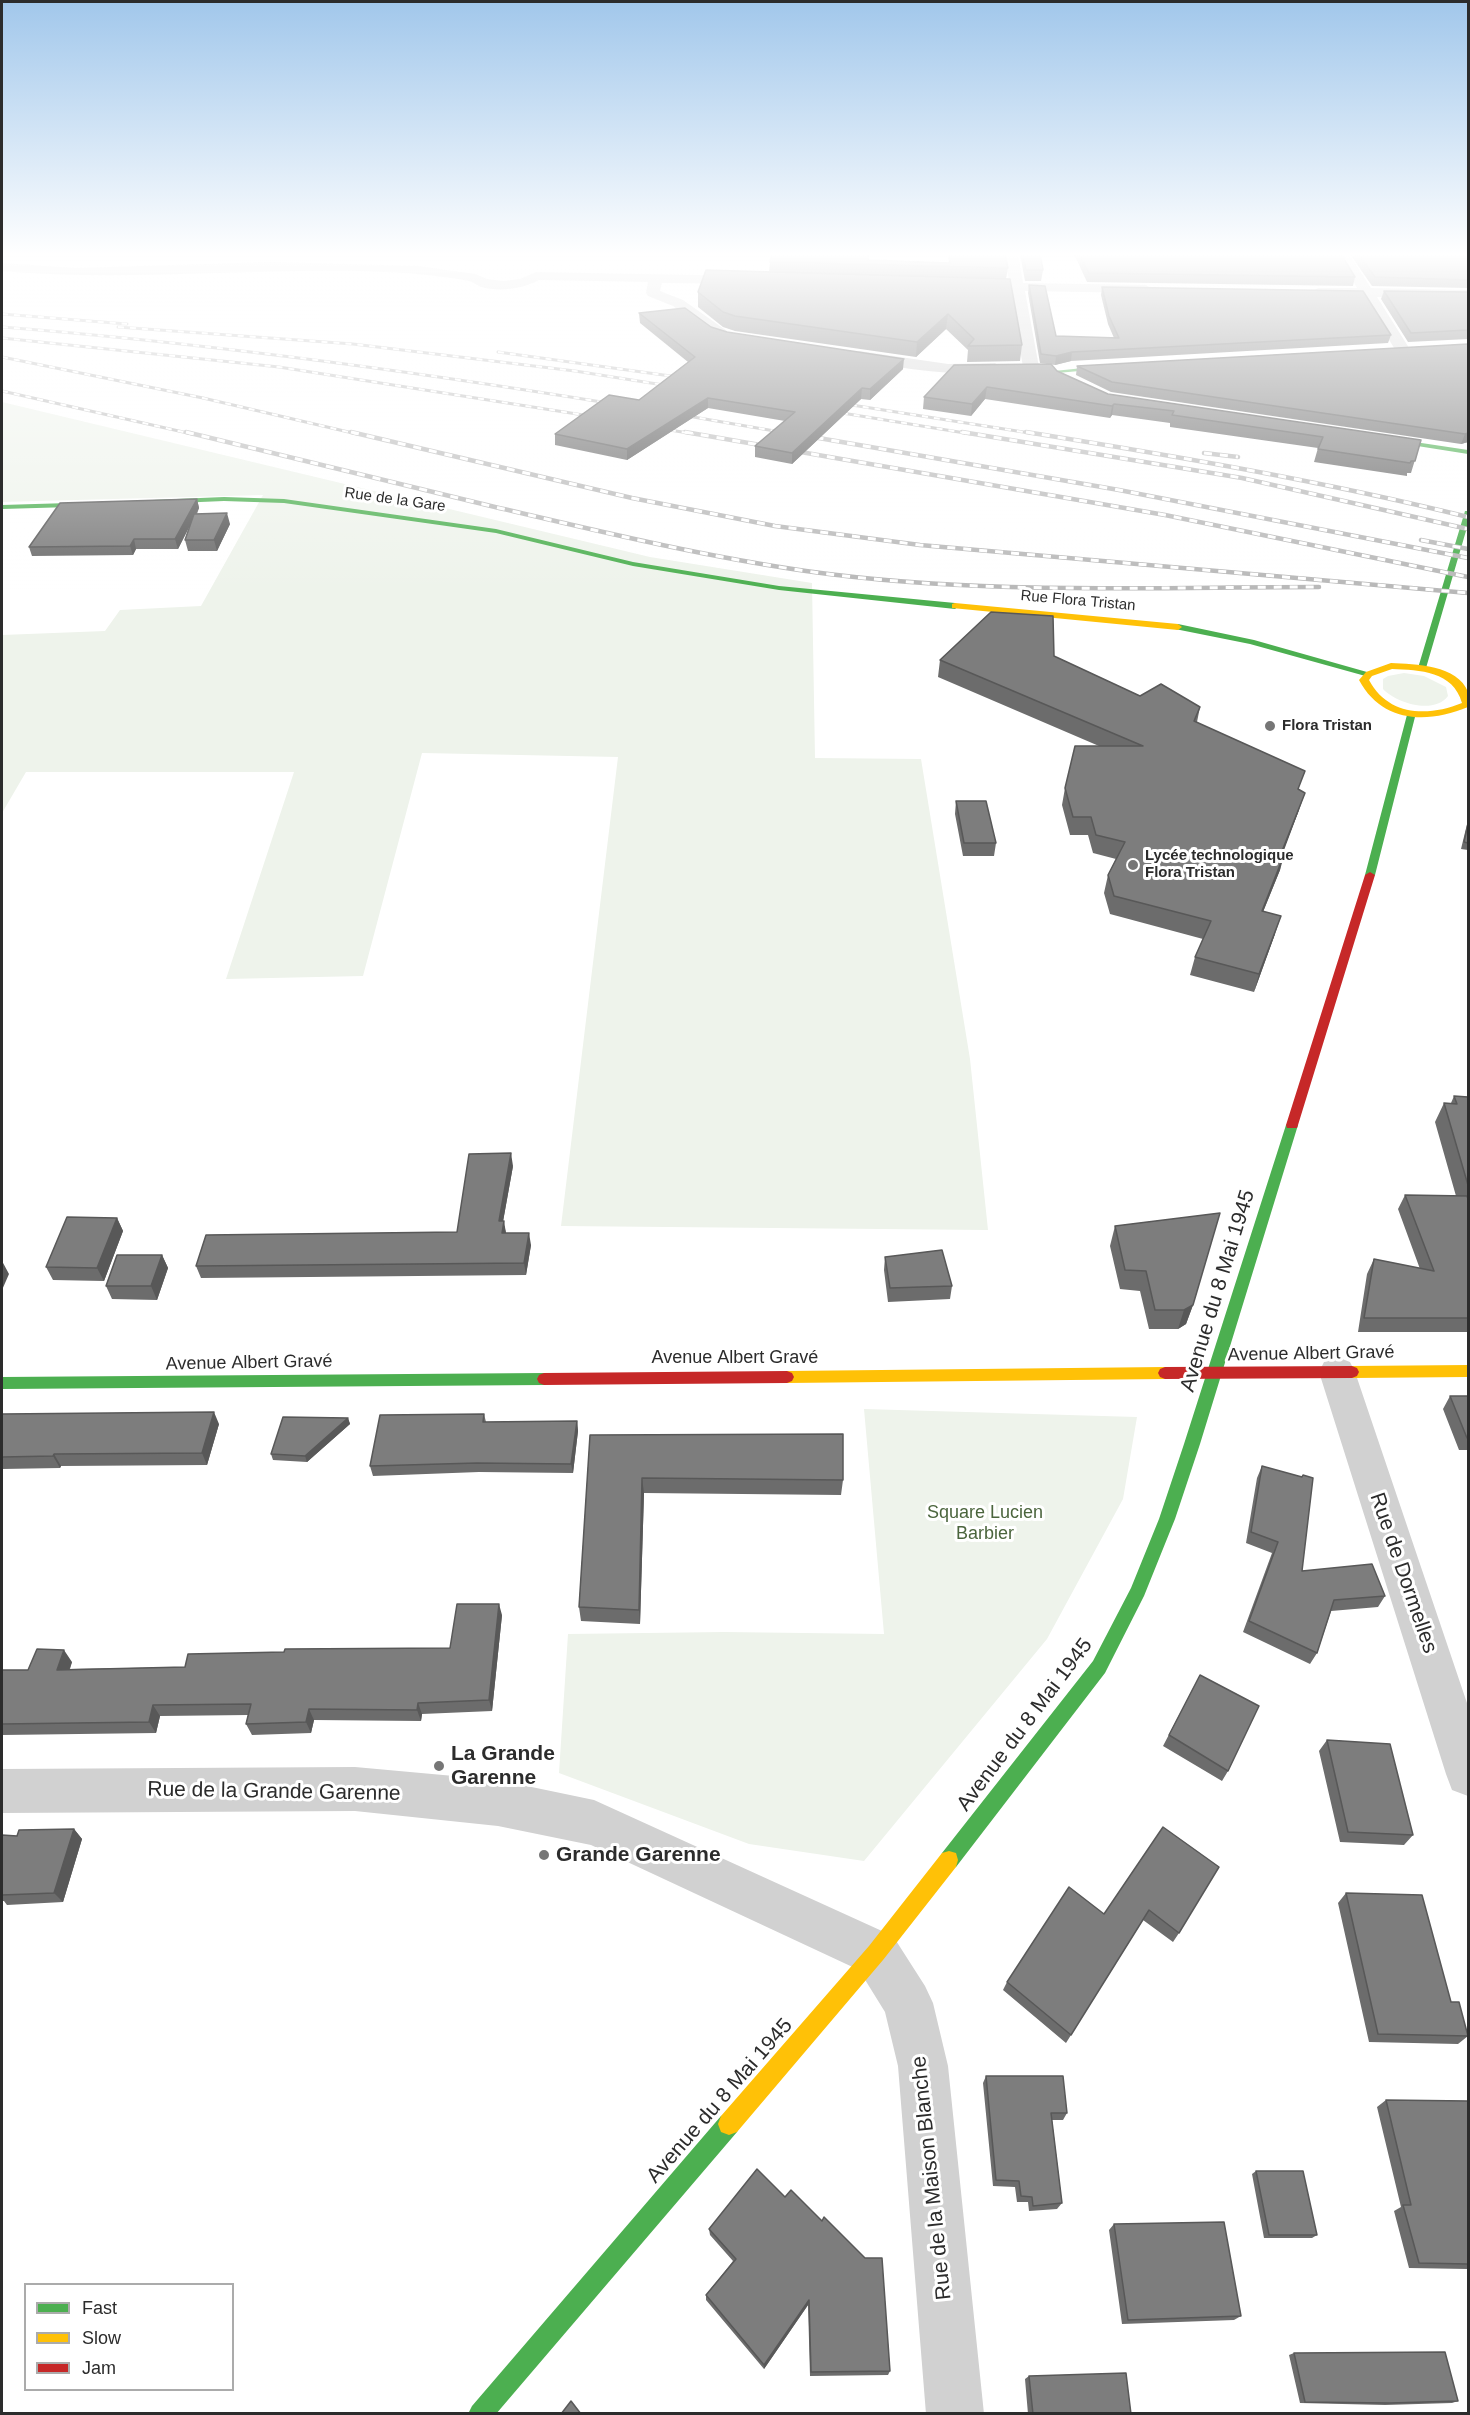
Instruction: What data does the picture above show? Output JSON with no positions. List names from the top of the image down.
{
  "streets": {
    "main road": [
      "Rue de la Gare",
      "Rue Flora Tristan",
      "Avenue du 8 Mai 1945",
      "Avenue Albert Gravé"
    ],
    "street": ["Rue de Dormelles", "Rue de la Grande Garenne", "Rue de la Maison Blanche"]
  },
  "crossings": [
    ["Rue de la Gare", "Rue Flora Tristan"],
    ["Avenue du 8 Mai 1945", "Avenue Albert Gravé"],
    ["Avenue du 8 Mai 1945", "Rue de la Grande Garenne"],
    ["Avenue du 8 Mai 1945", "Rue de la Maison Blanche"],
    ["Avenue Albert Gravé", "Rue de Dormelles"],
    ["Rue de la Grande Garenne", "Rue de la Maison Blanche"]
  ],
  "parks": ["Square Lucien Barbier"],
  "places": [
    "Flora Tristan",
    "Lycée technologique Flora Tristan",
    "La Grande Garenne",
    "Grande Garenne"
  ],
  "legend": ["Fast", "Slow", "Jam"]
}
